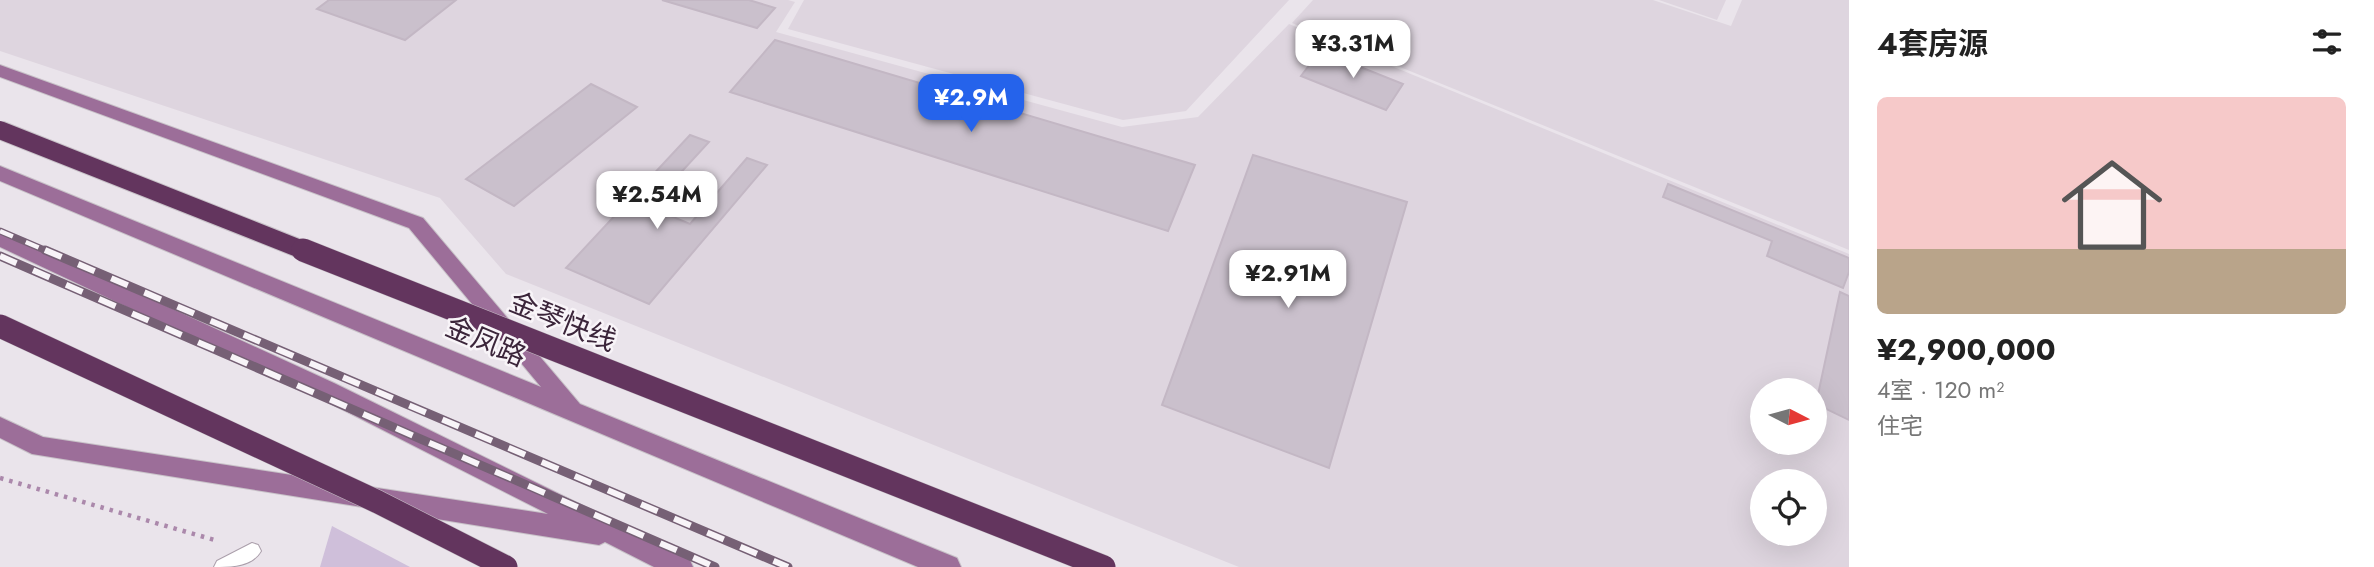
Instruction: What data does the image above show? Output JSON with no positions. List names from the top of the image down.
{
  "streets": {
    "highway": ["金琴快线"],
    "main road": ["金凤路"]
  },
  "north": "right",
  "page": {
    "heading": "4套房源",
    "price": [
      "¥3.31M",
      "¥2.9M",
      "¥2.54M",
      "¥2.91M"
    ],
    "list": [
      {
        "name": "¥2,900,000",
        "note": "4室 · 120 m² · 住宅"
      }
    ]
  }
}
